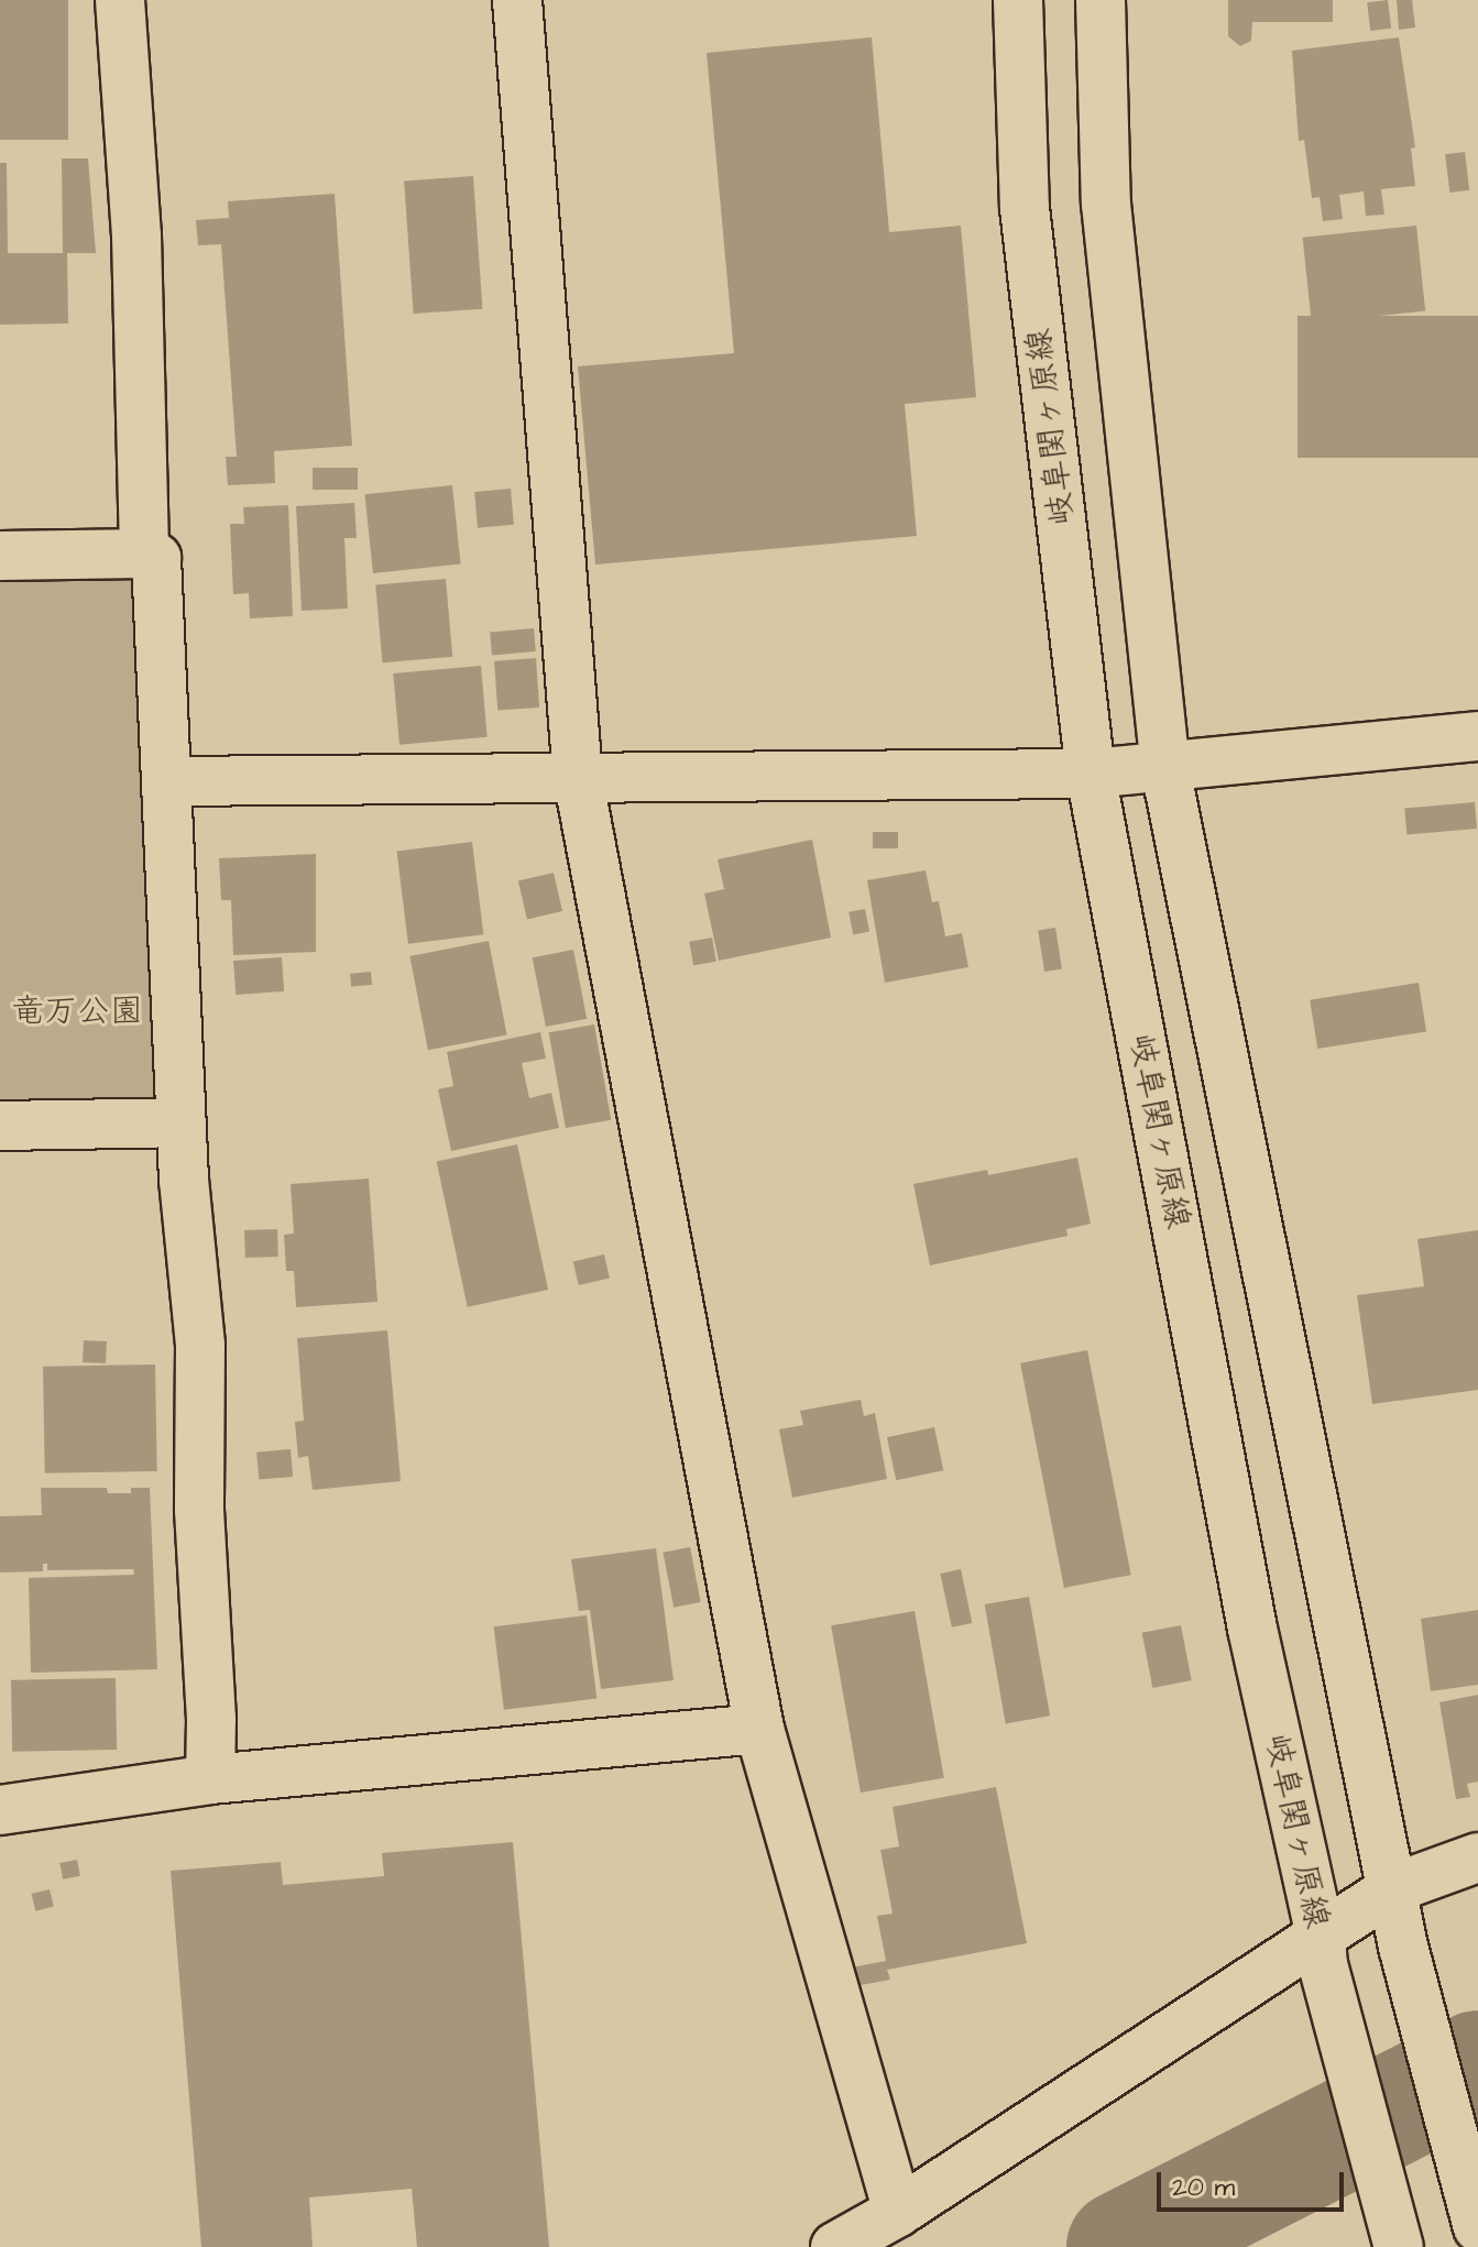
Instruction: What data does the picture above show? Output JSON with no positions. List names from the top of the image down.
{
  "streets": {
    "street": ["岐阜関ヶ原線"]
  },
  "parks": ["竜万公園"],
  "scale_bar": "20 m"
}
